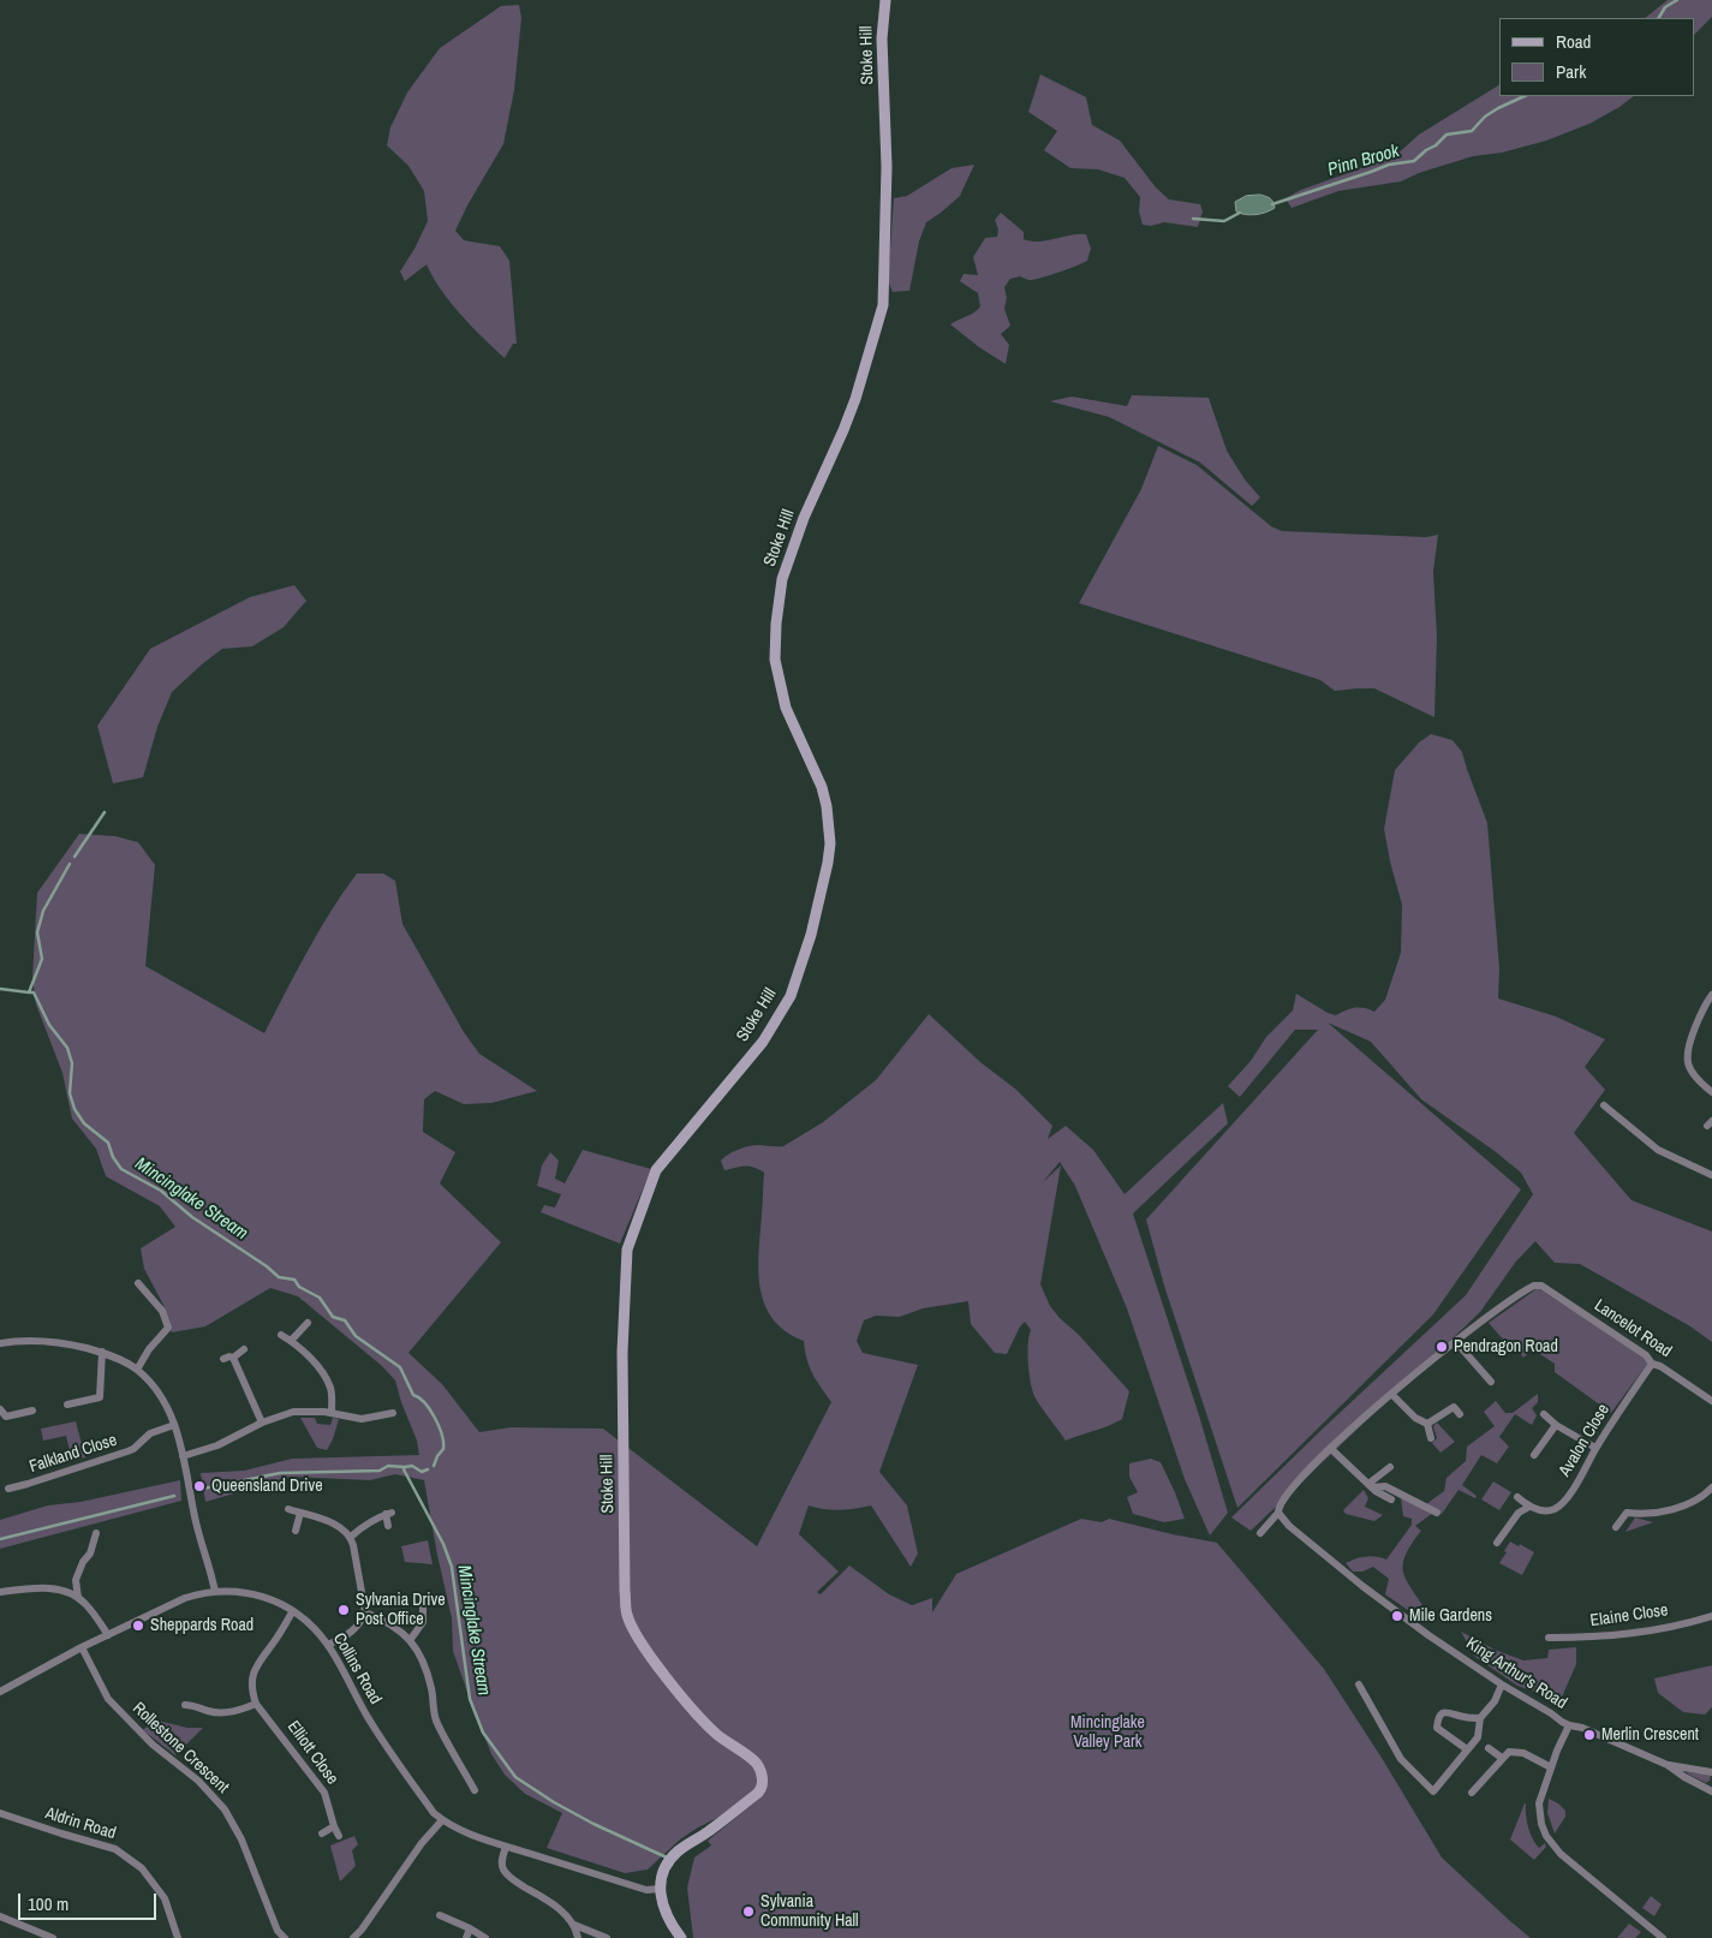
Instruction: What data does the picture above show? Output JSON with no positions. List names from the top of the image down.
{
  "streets": {
    "street": [
      "Stoke Hill",
      "Lancelot Road",
      "Avalon Close",
      "Falkland Close",
      "Elaine Close",
      "Collins Road",
      "King Arthur's Road",
      "Rollestone Crescent",
      "Elliott Close",
      "Aldrin Road"
    ]
  },
  "crossings": [
    ["Stoke Hill", "Collins Road"],
    ["Lancelot Road", "Avalon Close"],
    ["Collins Road", "Rollestone Crescent"]
  ],
  "water": ["Pinn Brook", "Mincinglake Stream"],
  "parks": ["Mincinglake Valley Park"],
  "places": [
    "Pendragon Road",
    "Queensland Drive",
    "Sylvania Drive Post Office",
    "Mile Gardens",
    "Sheppards Road",
    "Merlin Crescent",
    "Sylvania Community Hall"
  ],
  "legend": ["Road", "Park"],
  "scale_bar": "100 m"
}
